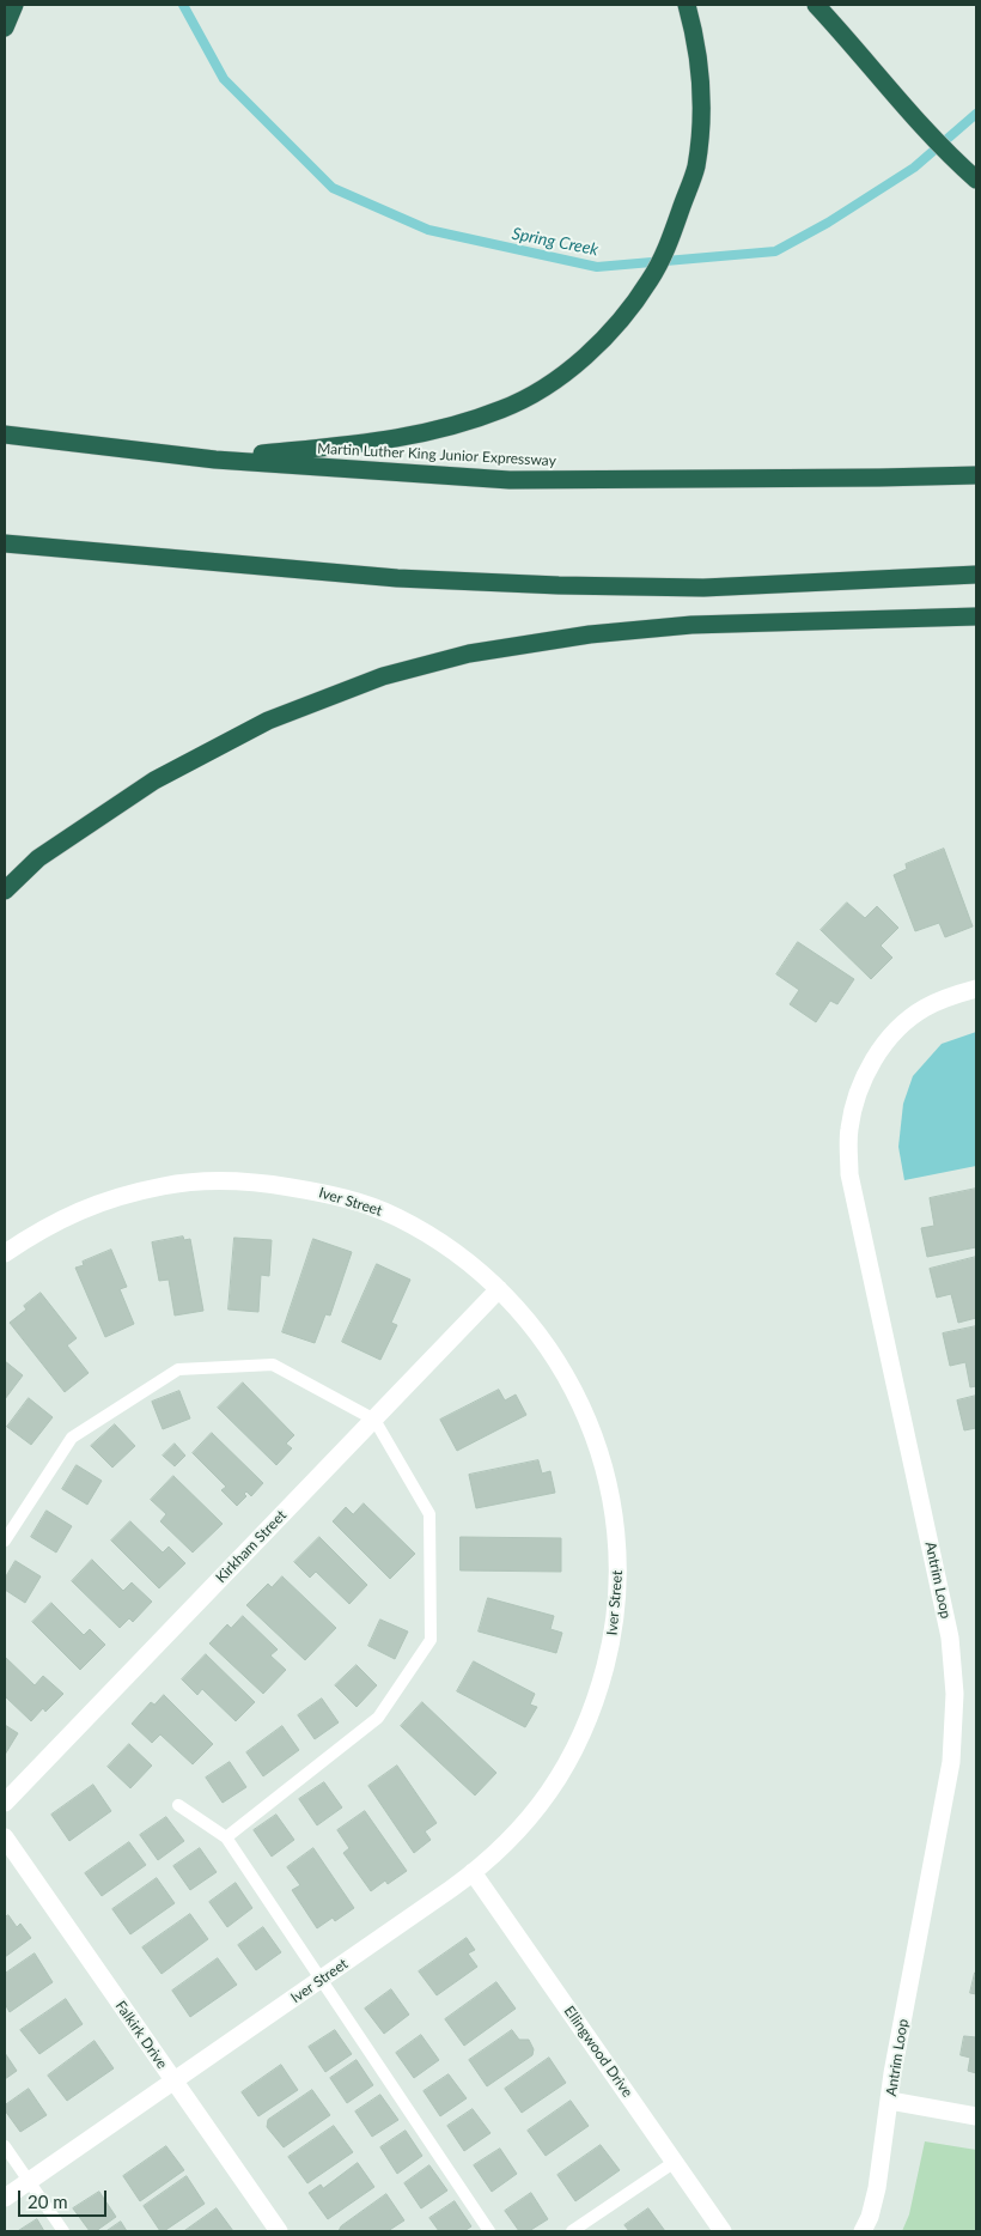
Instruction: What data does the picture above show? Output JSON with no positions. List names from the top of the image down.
{
  "streets": {
    "highway": ["Martin Luther King Junior Expressway"],
    "street": [
      "Iver Street",
      "Kirkham Street",
      "Antrim Loop",
      "Falkirk Drive",
      "Ellingwood Drive"
    ]
  },
  "crossings": [
    ["Iver Street", "Kirkham Street"],
    ["Iver Street", "Falkirk Drive"],
    ["Iver Street", "Ellingwood Drive"]
  ],
  "water": ["Spring Creek"],
  "scale_bar": "20 m"
}
